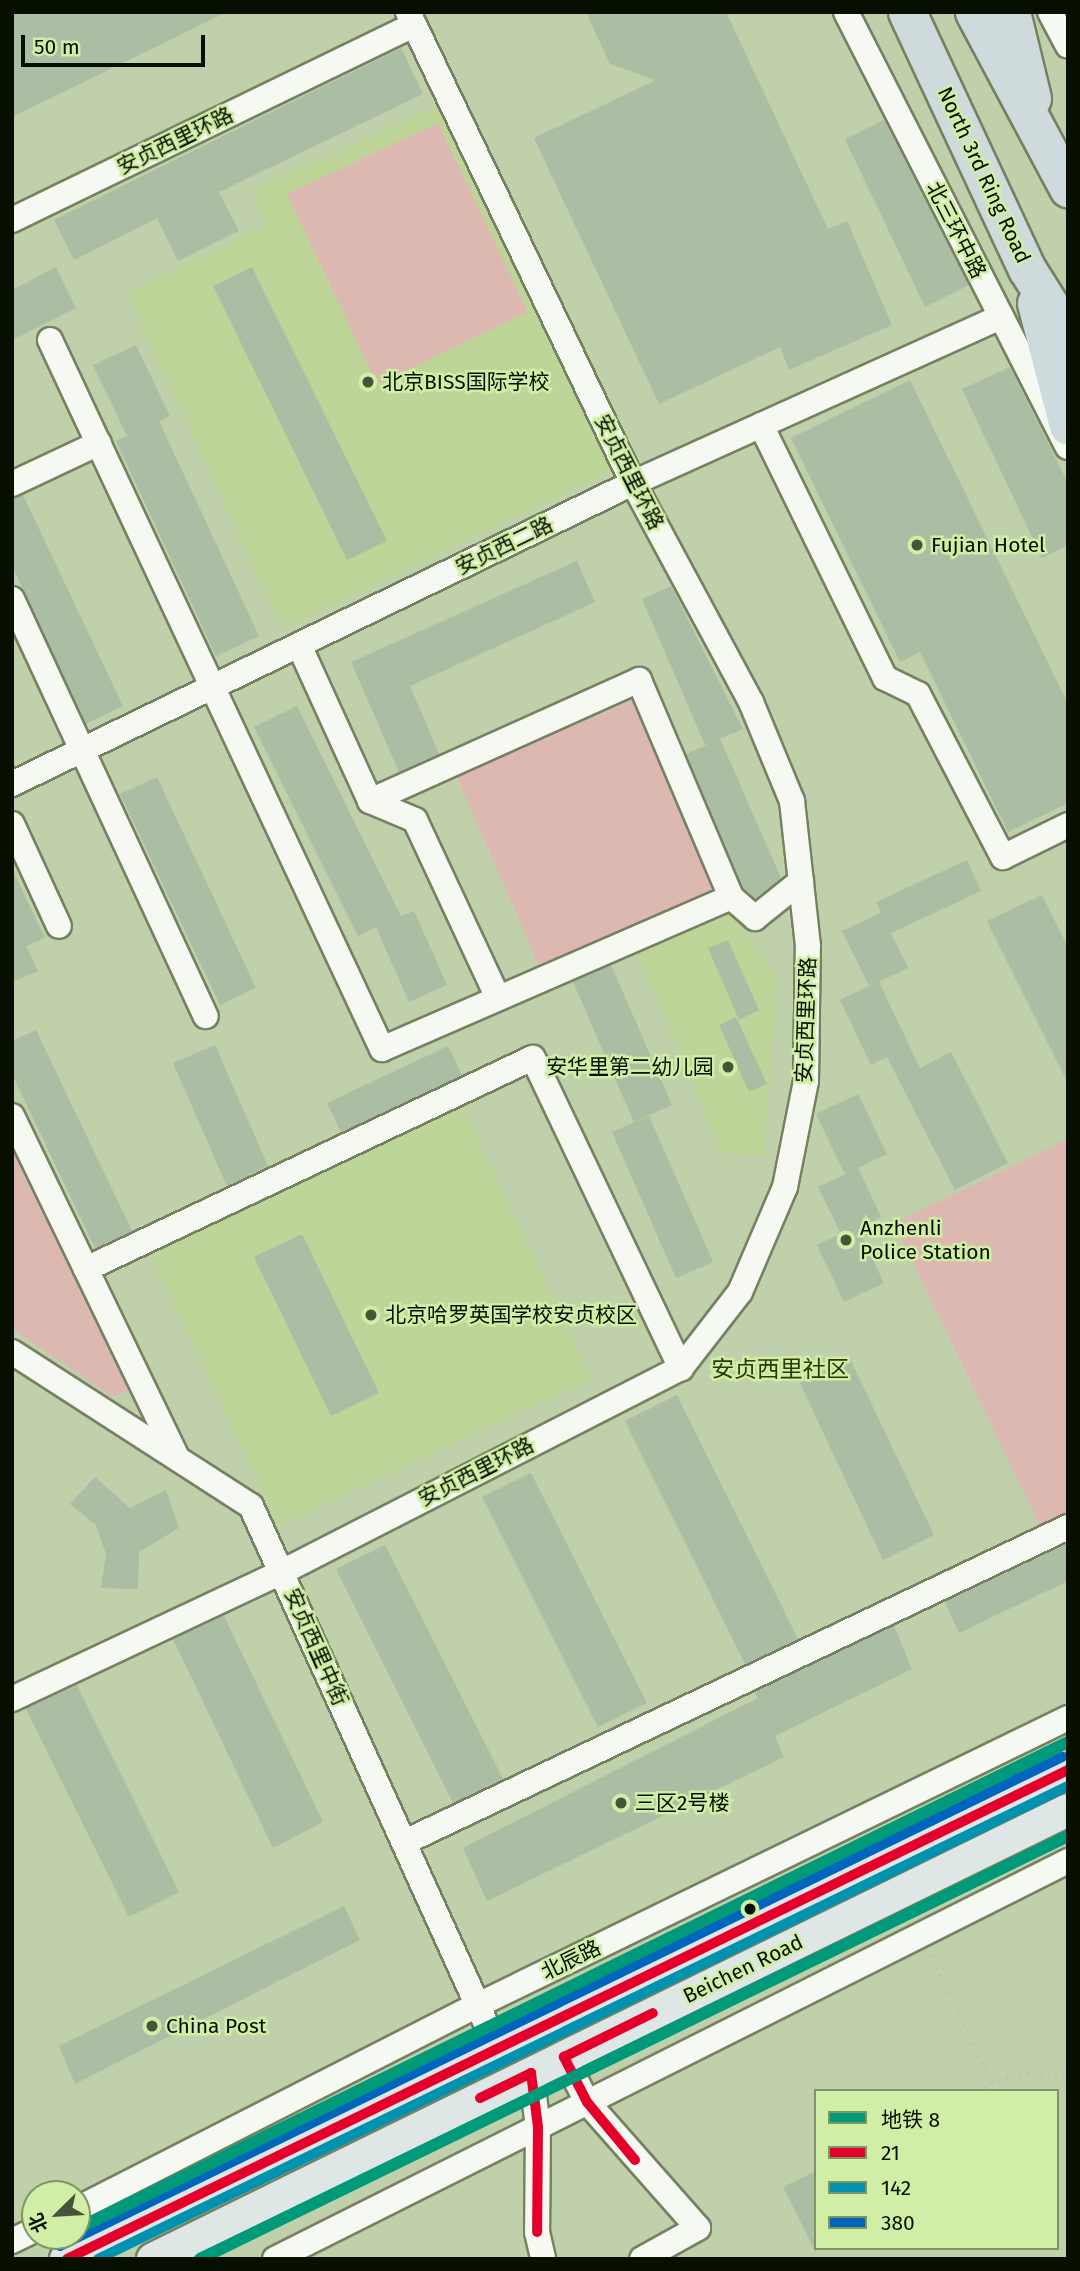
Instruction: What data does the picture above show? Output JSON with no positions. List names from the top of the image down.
{
  "streets": {
    "highway": ["North 3rd Ring Road"],
    "main road": ["Beichen Road"],
    "street": [
      "安贞西里环路",
      "北三环中路",
      "安贞西二路",
      "安贞西里中街",
      "北辰路"
    ]
  },
  "crossings": [
    ["安贞西里环路", "安贞西二路"],
    ["安贞西里环路", "安贞西里中街"],
    ["北三环中路", "安贞西二路"],
    ["安贞西里中街", "北辰路"]
  ],
  "districts": ["安贞西里社区"],
  "places": [
    "北京BISS国际学校",
    "Fujian Hotel",
    "安华里第二幼儿园",
    "Anzhenli Police Station",
    "北京哈罗英国学校安贞校区",
    "三区2号楼",
    "China Post"
  ],
  "lines": [
    "metro line 8",
    "transit line 380",
    "transit line 21",
    "transit line 142"
  ],
  "legend": [
    "地铁 8",
    "21",
    "142",
    "380"
  ],
  "scale_bar": "50 m",
  "north": "bottom left"
}
